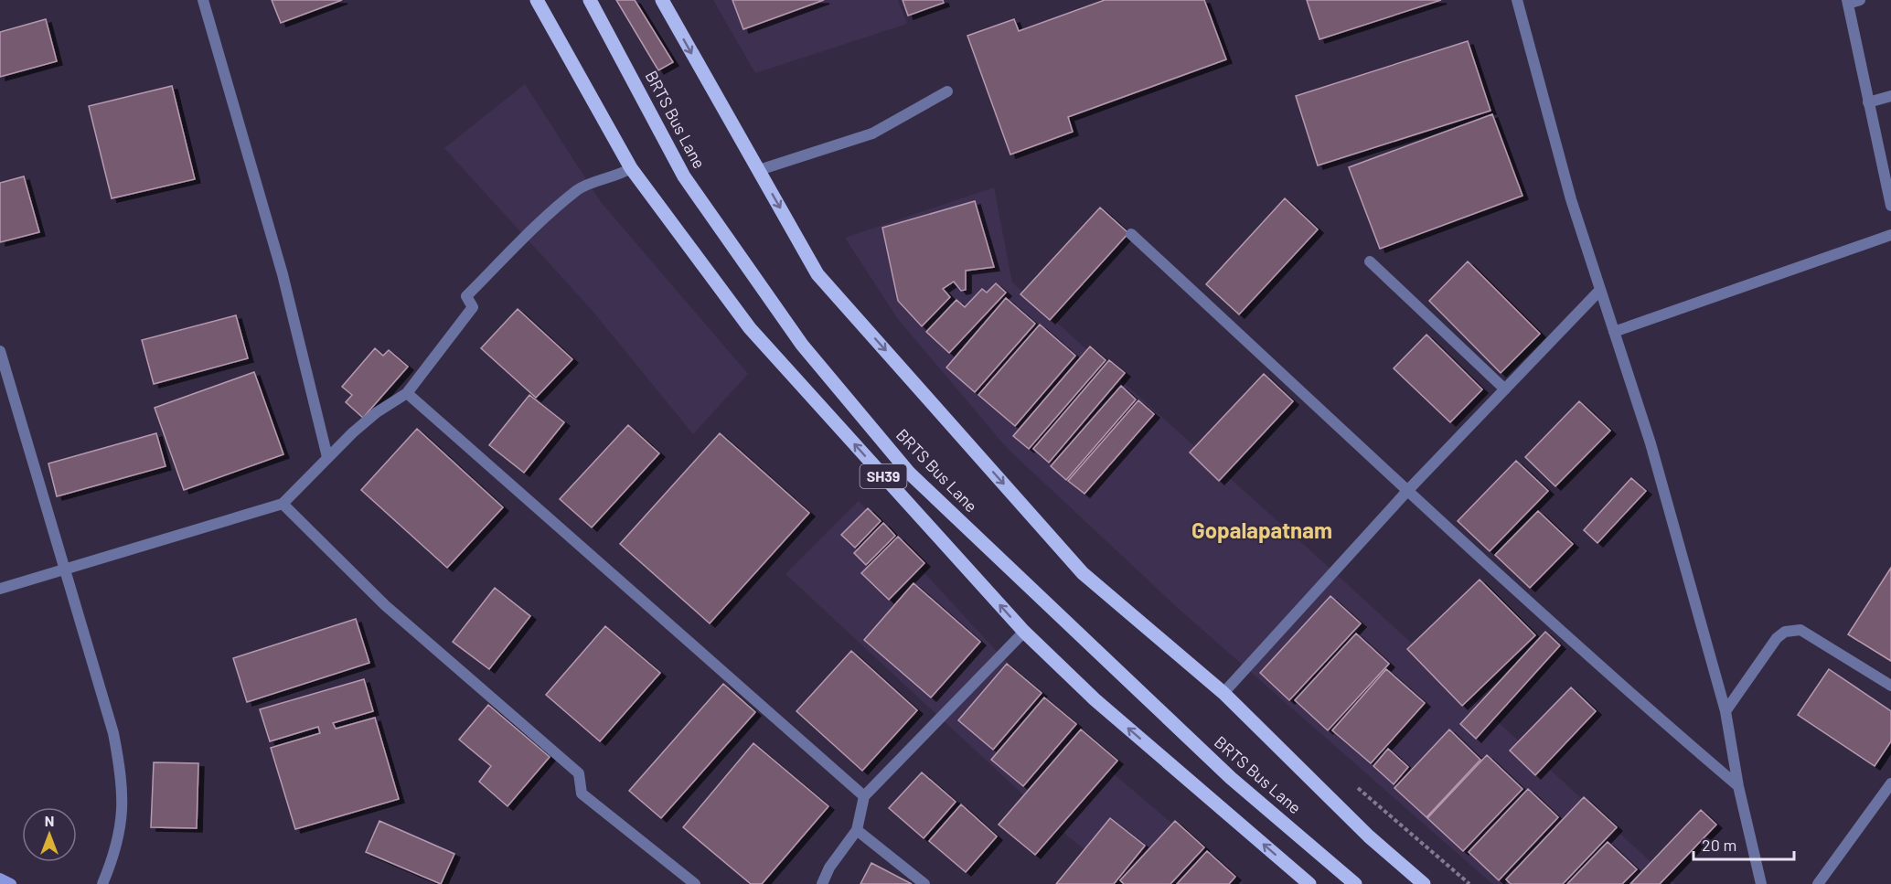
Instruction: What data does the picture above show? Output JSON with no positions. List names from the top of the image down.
{
  "streets": {
    "main road": ["BRTS Bus Lane", "SH39"]
  },
  "districts": ["Gopalapatnam"],
  "scale_bar": "20 m",
  "north": "top"
}
